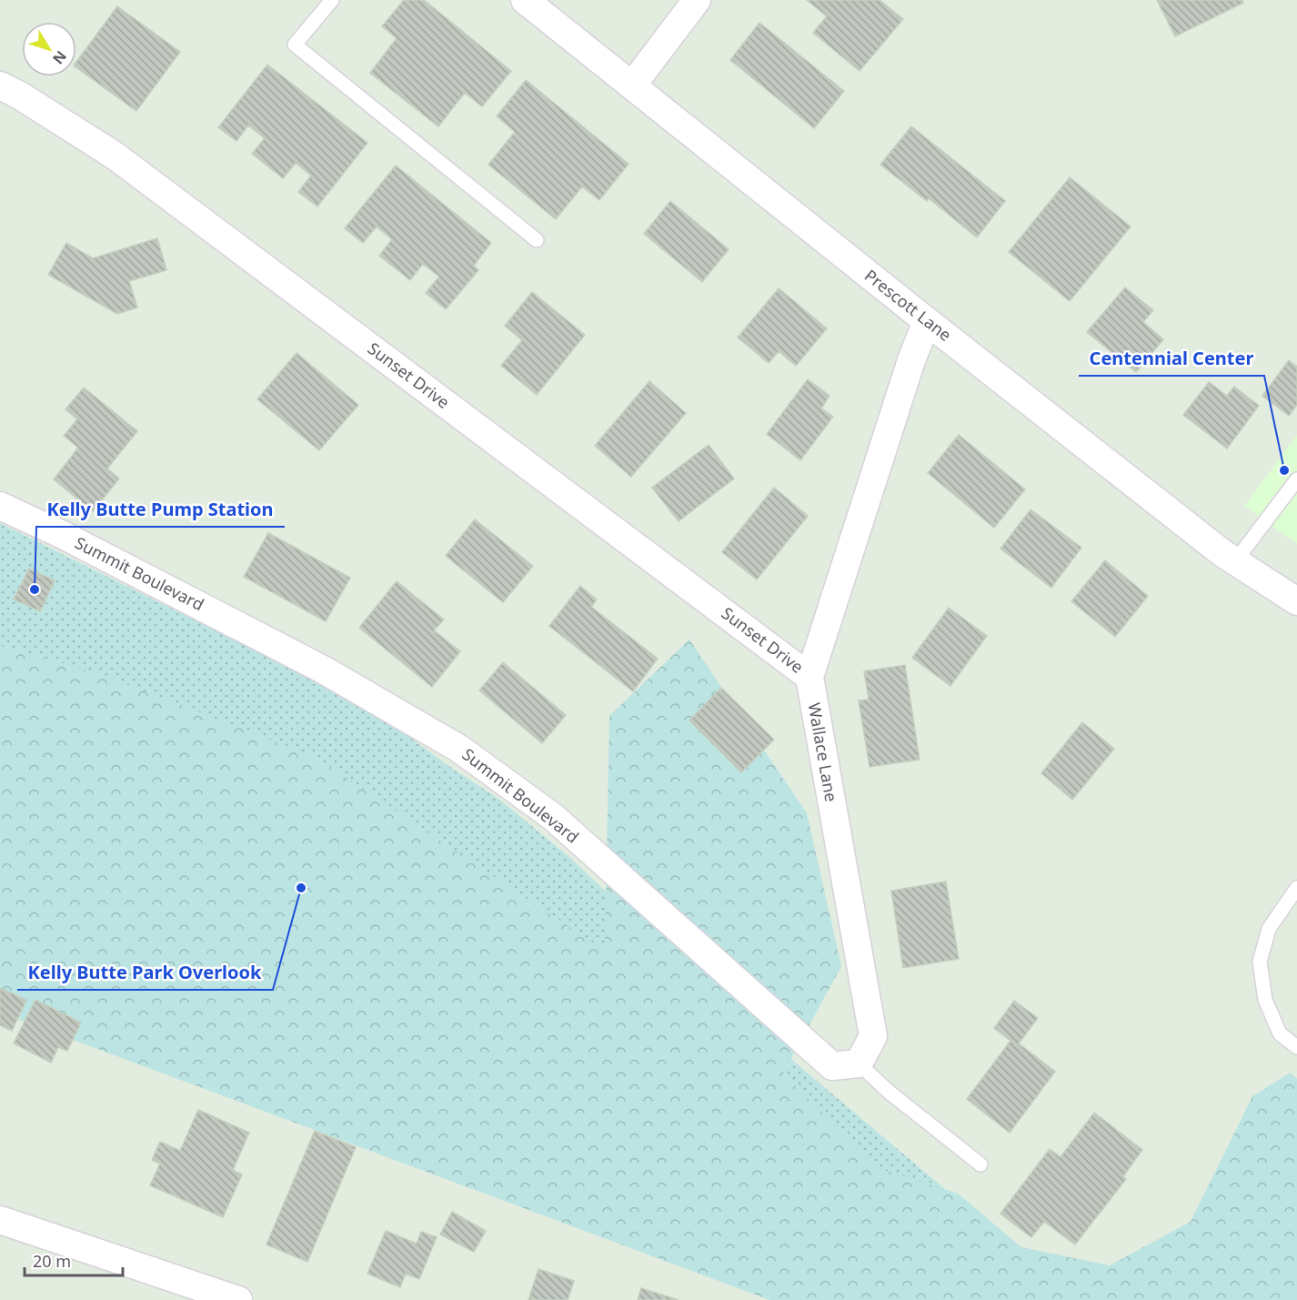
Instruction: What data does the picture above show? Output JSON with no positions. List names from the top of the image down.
{
  "streets": {
    "street": [
      "Prescott Lane",
      "Sunset Drive",
      "Summit Boulevard",
      "Wallace Lane"
    ]
  },
  "crossings": [
    ["Prescott Lane", "Wallace Lane"],
    ["Sunset Drive", "Wallace Lane"],
    ["Summit Boulevard", "Wallace Lane"]
  ],
  "places": ["Centennial Center", "Kelly Butte Pump Station", "Kelly Butte Park Overlook"],
  "scale_bar": "20 m",
  "north": "bottom right"
}
